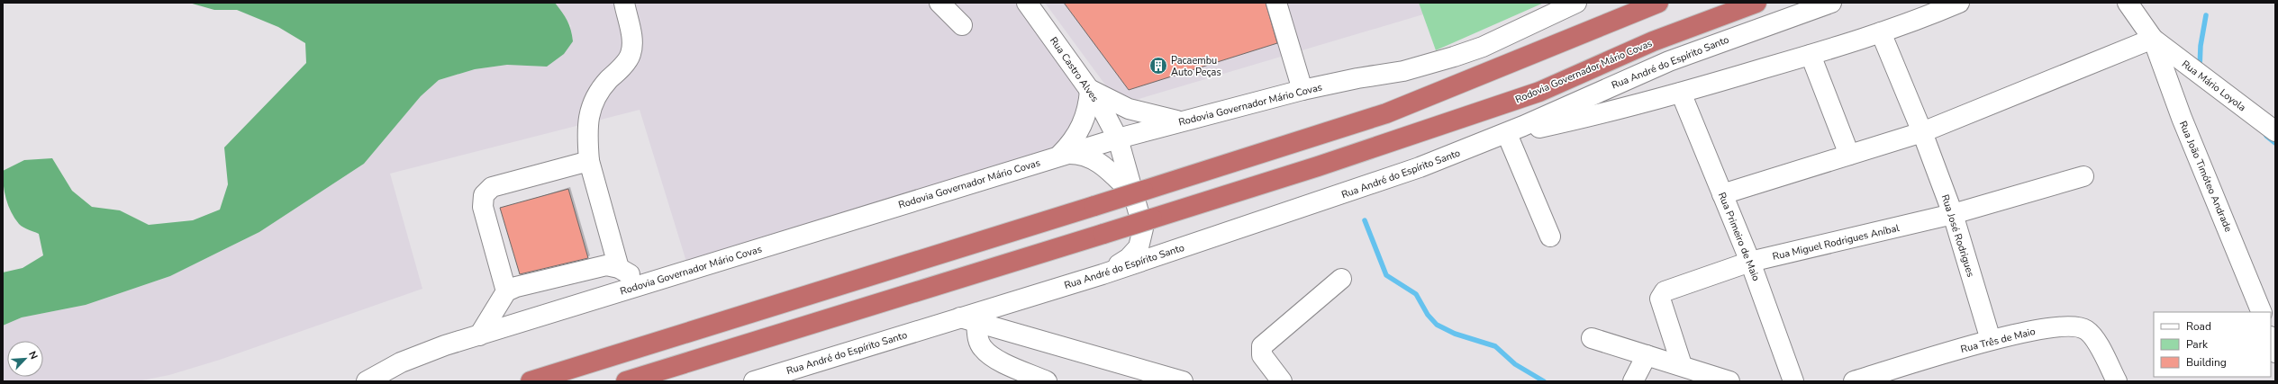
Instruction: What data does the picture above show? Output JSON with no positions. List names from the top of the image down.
{
  "streets": {
    "highway": ["Rodovia Governador Mário Covas"],
    "street": [
      "Rua André do Espírito Santo",
      "Rua Castro Alves",
      "Rua Mário Loyola",
      "Rua João Timóteo Andrade",
      "Rua José Rodrigues",
      "Rua Primeiro de Maio",
      "Rua Miguel Rodrigues Aníbal",
      "Rua Três de Maio"
    ]
  },
  "crossings": [
    ["Rua André do Espírito Santo", "Rua Castro Alves"],
    ["Rua Castro Alves", "Rodovia Governador Mário Covas"],
    ["Rua Mário Loyola", "Rua João Timóteo Andrade"],
    ["Rua José Rodrigues", "Rua Miguel Rodrigues Aníbal"],
    ["Rua José Rodrigues", "Rua Três de Maio"],
    ["Rua Primeiro de Maio", "Rua Miguel Rodrigues Aníbal"]
  ],
  "places": {
    "building": ["Pacaembu Auto Peças"]
  },
  "legend": ["Road", "Park", "Building"],
  "north": "top right"
}
